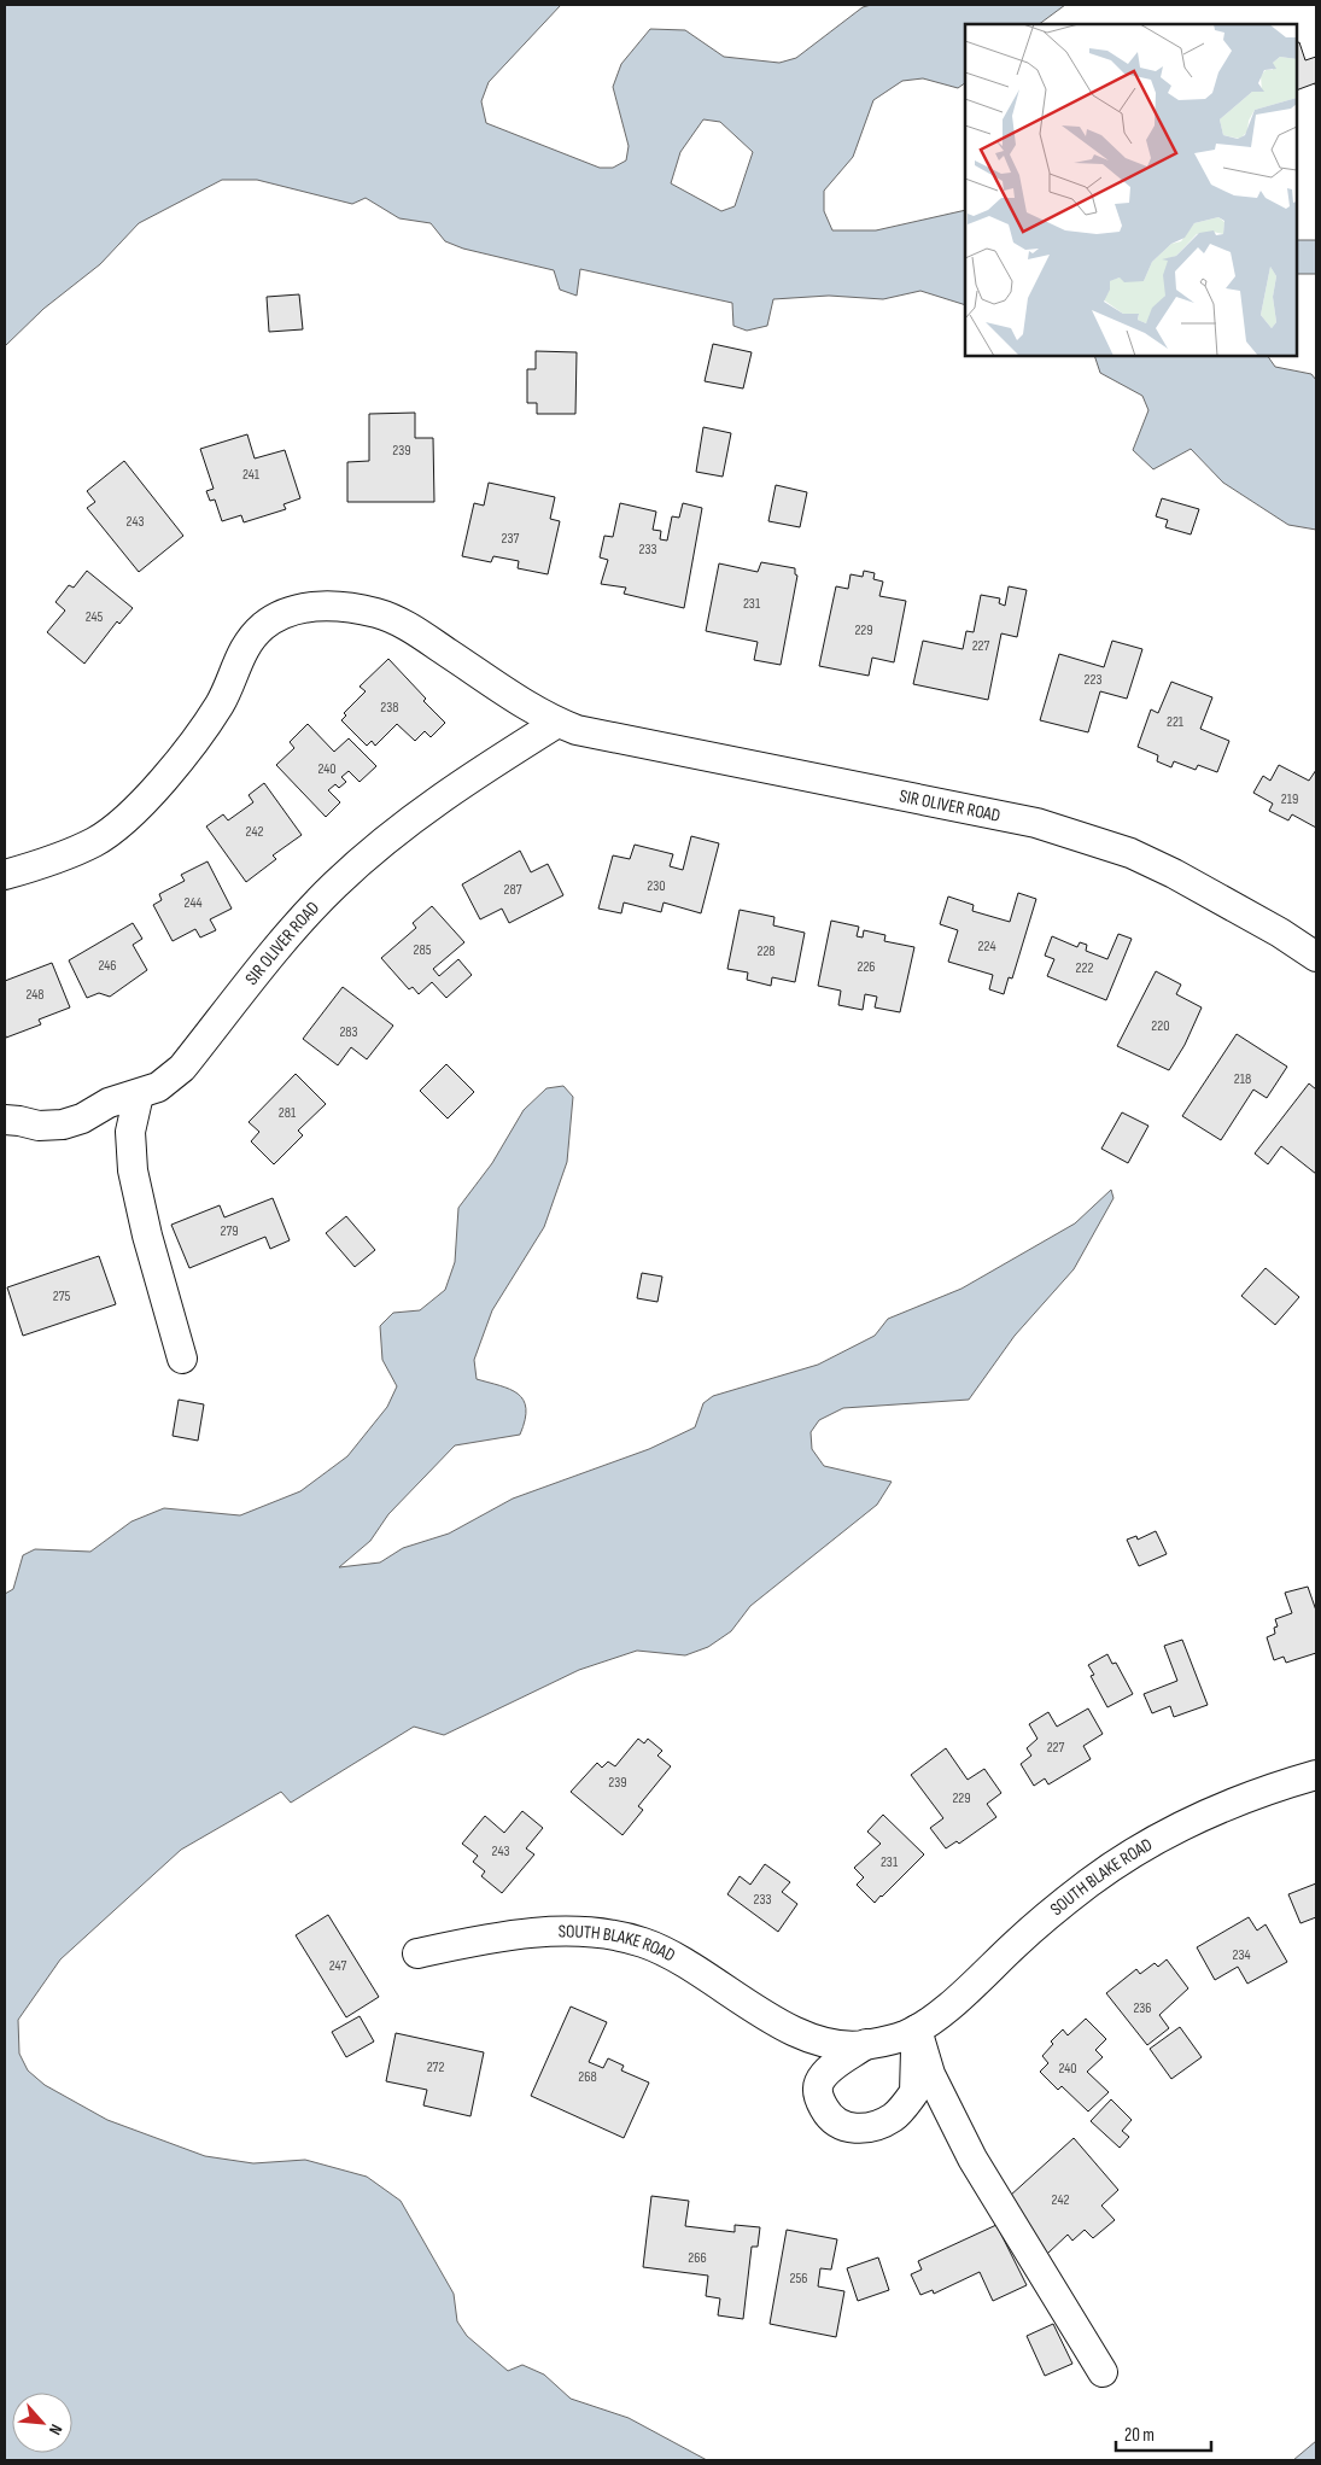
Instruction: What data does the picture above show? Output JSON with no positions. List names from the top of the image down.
{
  "streets": {
    "street": ["SIR OLIVER ROAD", "SOUTH BLAKE ROAD"]
  },
  "house_numbers": [
    "239",
    "241",
    "243",
    "237",
    "233",
    "231",
    "245",
    "229",
    "227",
    "223",
    "238",
    "221",
    "240",
    "219",
    "242",
    "230",
    "287",
    "244",
    "224",
    "285",
    "228",
    "246",
    "226",
    "222",
    "248",
    "220",
    "283",
    "218",
    "281",
    "279",
    "275",
    "227",
    "239",
    "229",
    "243",
    "231",
    "233",
    "234",
    "247",
    "236",
    "272",
    "240",
    "268",
    "242",
    "266",
    "256"
  ],
  "scale_bar": "20 m",
  "north": "bottom right"
}
